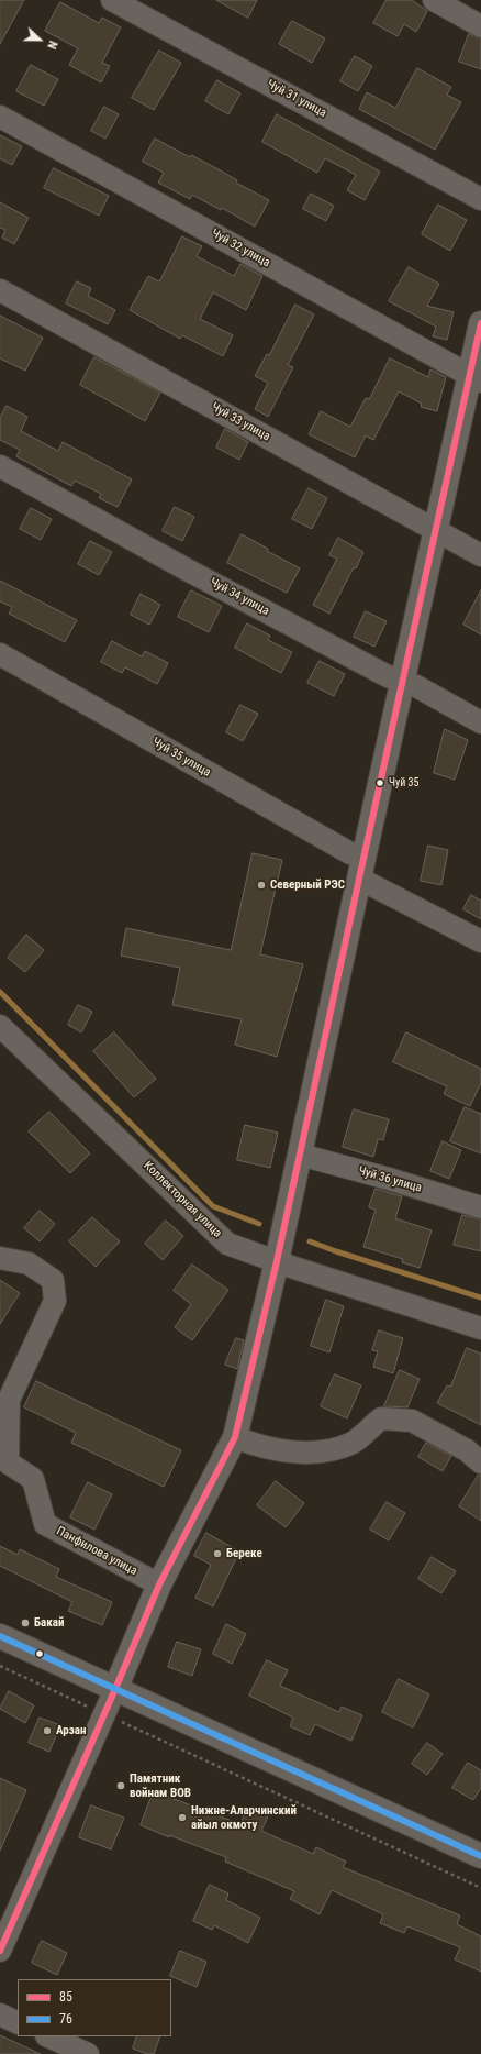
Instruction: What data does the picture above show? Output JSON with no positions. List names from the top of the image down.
{
  "streets": {
    "street": [
      "Чуй 31 улица",
      "Чуй 32 улица",
      "Чуй 33 улица",
      "Чуй 34 улица",
      "Чуй 35 улица",
      "Чуй 36 улица",
      "Коллекторная улица",
      "Панфилова улица"
    ]
  },
  "places": [
    "Чуй 35",
    "Северный РЭС",
    "Береке",
    "Бакай",
    "Арзан",
    "Памятник войнам ВОВ",
    "Нижне-Аларчинский айыл окмоту"
  ],
  "lines": ["transit line 85", "transit line 76"],
  "legend": ["85", "76"],
  "north": "right"
}
